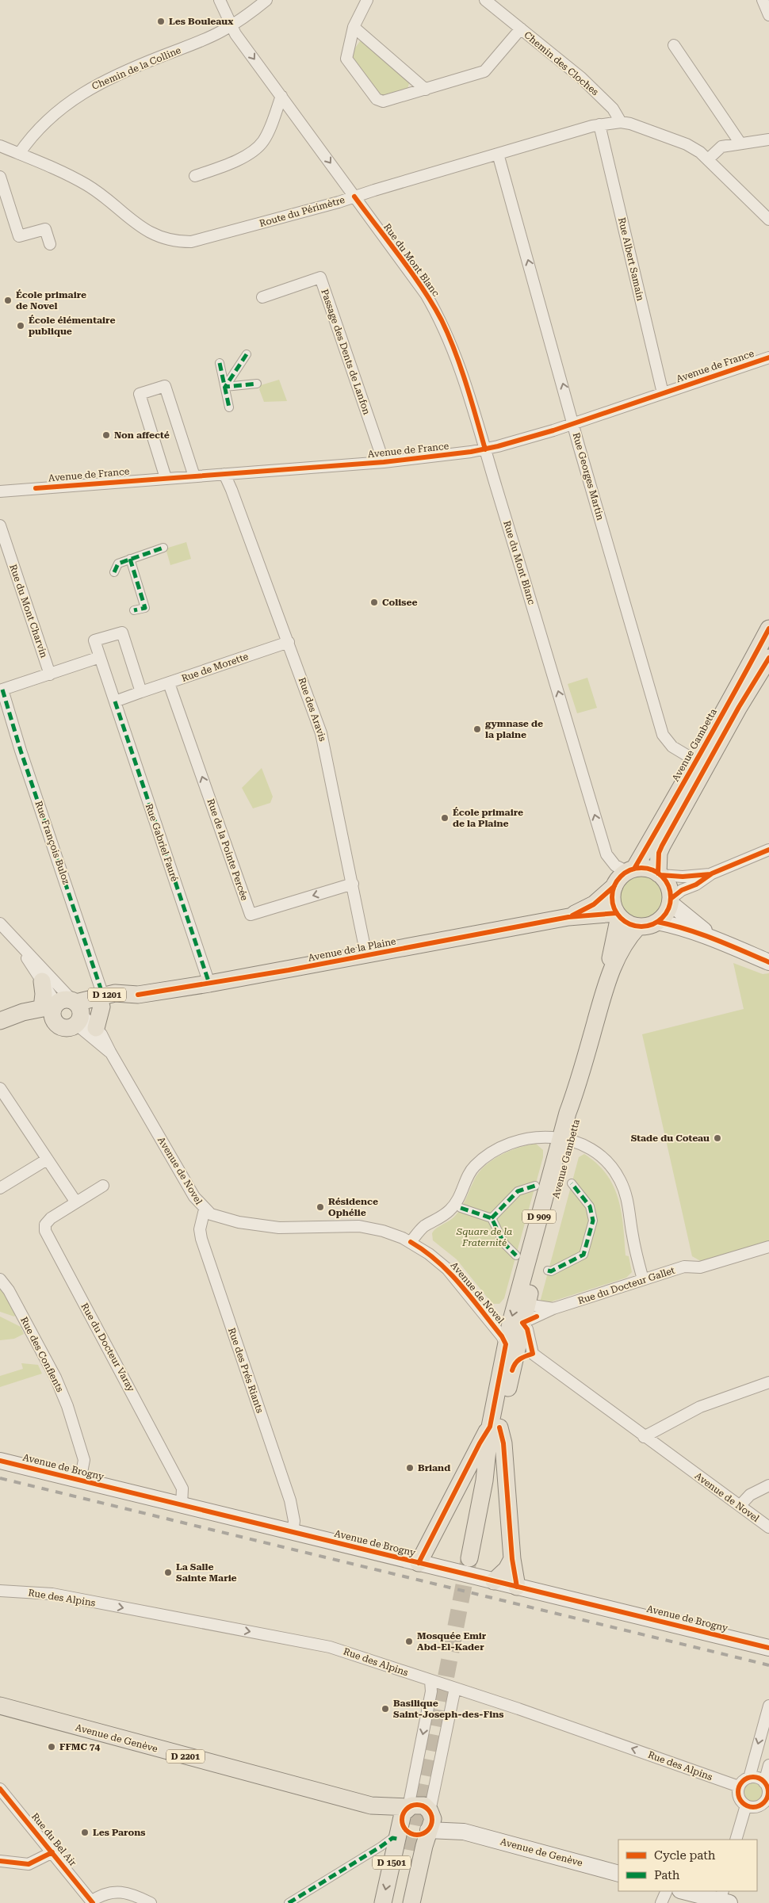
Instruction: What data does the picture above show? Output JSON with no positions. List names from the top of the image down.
{
  "streets": {
    "main road": [
      "Avenue Gambetta",
      "Avenue de la Plaine",
      "D 1201",
      "D 909",
      "Avenue de Brogny",
      "Avenue de Genève",
      "D 2201",
      "D 1501"
    ],
    "street": [
      "Chemin des Cloches",
      "Chemin de la Colline",
      "Route du Périmètre",
      "Rue Albert Samain",
      "Rue du Mont Blanc",
      "Passage des Dents de Lanfon",
      "Avenue de France",
      "Rue Georges Martin",
      "Rue du Mont Charvin",
      "Rue de Morette",
      "Rue des Aravis",
      "Rue François Buloz",
      "Rue Gabriel Fauré",
      "Rue de la Pointe Percée",
      "Avenue de Novel",
      "Rue du Docteur Gallet",
      "Rue du Docteur Varay",
      "Rue des Conflents",
      "Rue des Prés Riants",
      "Rue des Alpins",
      "Rue du Bel Air"
    ]
  },
  "crossings": [
    ["Chemin des Cloches", "Route du Périmètre"],
    ["Chemin de la Colline", "Route du Périmètre"],
    ["Chemin de la Colline", "Rue du Mont Blanc"],
    ["Route du Périmètre", "Rue Albert Samain"],
    ["Route du Périmètre", "Rue du Mont Blanc"],
    ["Route du Périmètre", "Rue Georges Martin"],
    ["Rue Albert Samain", "Avenue de France"],
    ["Rue du Mont Blanc", "Avenue de France"],
    ["Rue du Mont Blanc", "Avenue Gambetta"],
    ["Rue du Mont Blanc", "Avenue de la Plaine"],
    ["Passage des Dents de Lanfon", "Avenue de France"],
    ["Avenue de France", "Rue Georges Martin"],
    ["Avenue de France", "Rue des Aravis"],
    ["Rue Georges Martin", "Avenue Gambetta"],
    ["Rue de Morette", "Rue des Aravis"],
    ["Rue de Morette", "Rue Gabriel Fauré"],
    ["Rue de Morette", "Rue de la Pointe Percée"],
    ["Rue des Aravis", "Rue de la Pointe Percée"],
    ["Rue des Aravis", "Avenue de la Plaine"],
    ["Avenue Gambetta", "Avenue de la Plaine"],
    ["Avenue Gambetta", "Avenue de Novel"],
    ["Avenue Gambetta", "Rue du Docteur Gallet"],
    ["Rue François Buloz", "Avenue de la Plaine"],
    ["Rue Gabriel Fauré", "Avenue de la Plaine"],
    ["Avenue de la Plaine", "Avenue de Novel"],
    ["Avenue de Novel", "Rue des Prés Riants"],
    ["Rue du Docteur Varay", "Avenue de Brogny"],
    ["Rue des Conflents", "Avenue de Brogny"],
    ["Rue des Prés Riants", "Avenue de Brogny"],
    ["Avenue de Genève", "D 1501"]
  ],
  "one_way": ["Rue Georges Martin"],
  "parks": ["Square de la Fraternité"],
  "places": [
    "Les Bouleaux",
    "École primaire de Novel",
    "École élémentaire publique",
    "Non affecté",
    "Colisee",
    "gymnase de la plaine",
    "École primaire de la Plaine",
    "Stade du Coteau",
    "Résidence Ophélie",
    "Briand",
    "La Salle Sainte Marie",
    "Mosquée Emir Abd-El-Kader",
    "Basilique Saint-Joseph-des-Fins",
    "FFMC 74",
    "Les Parons"
  ],
  "legend": ["Cycle path", "Path"]
}
